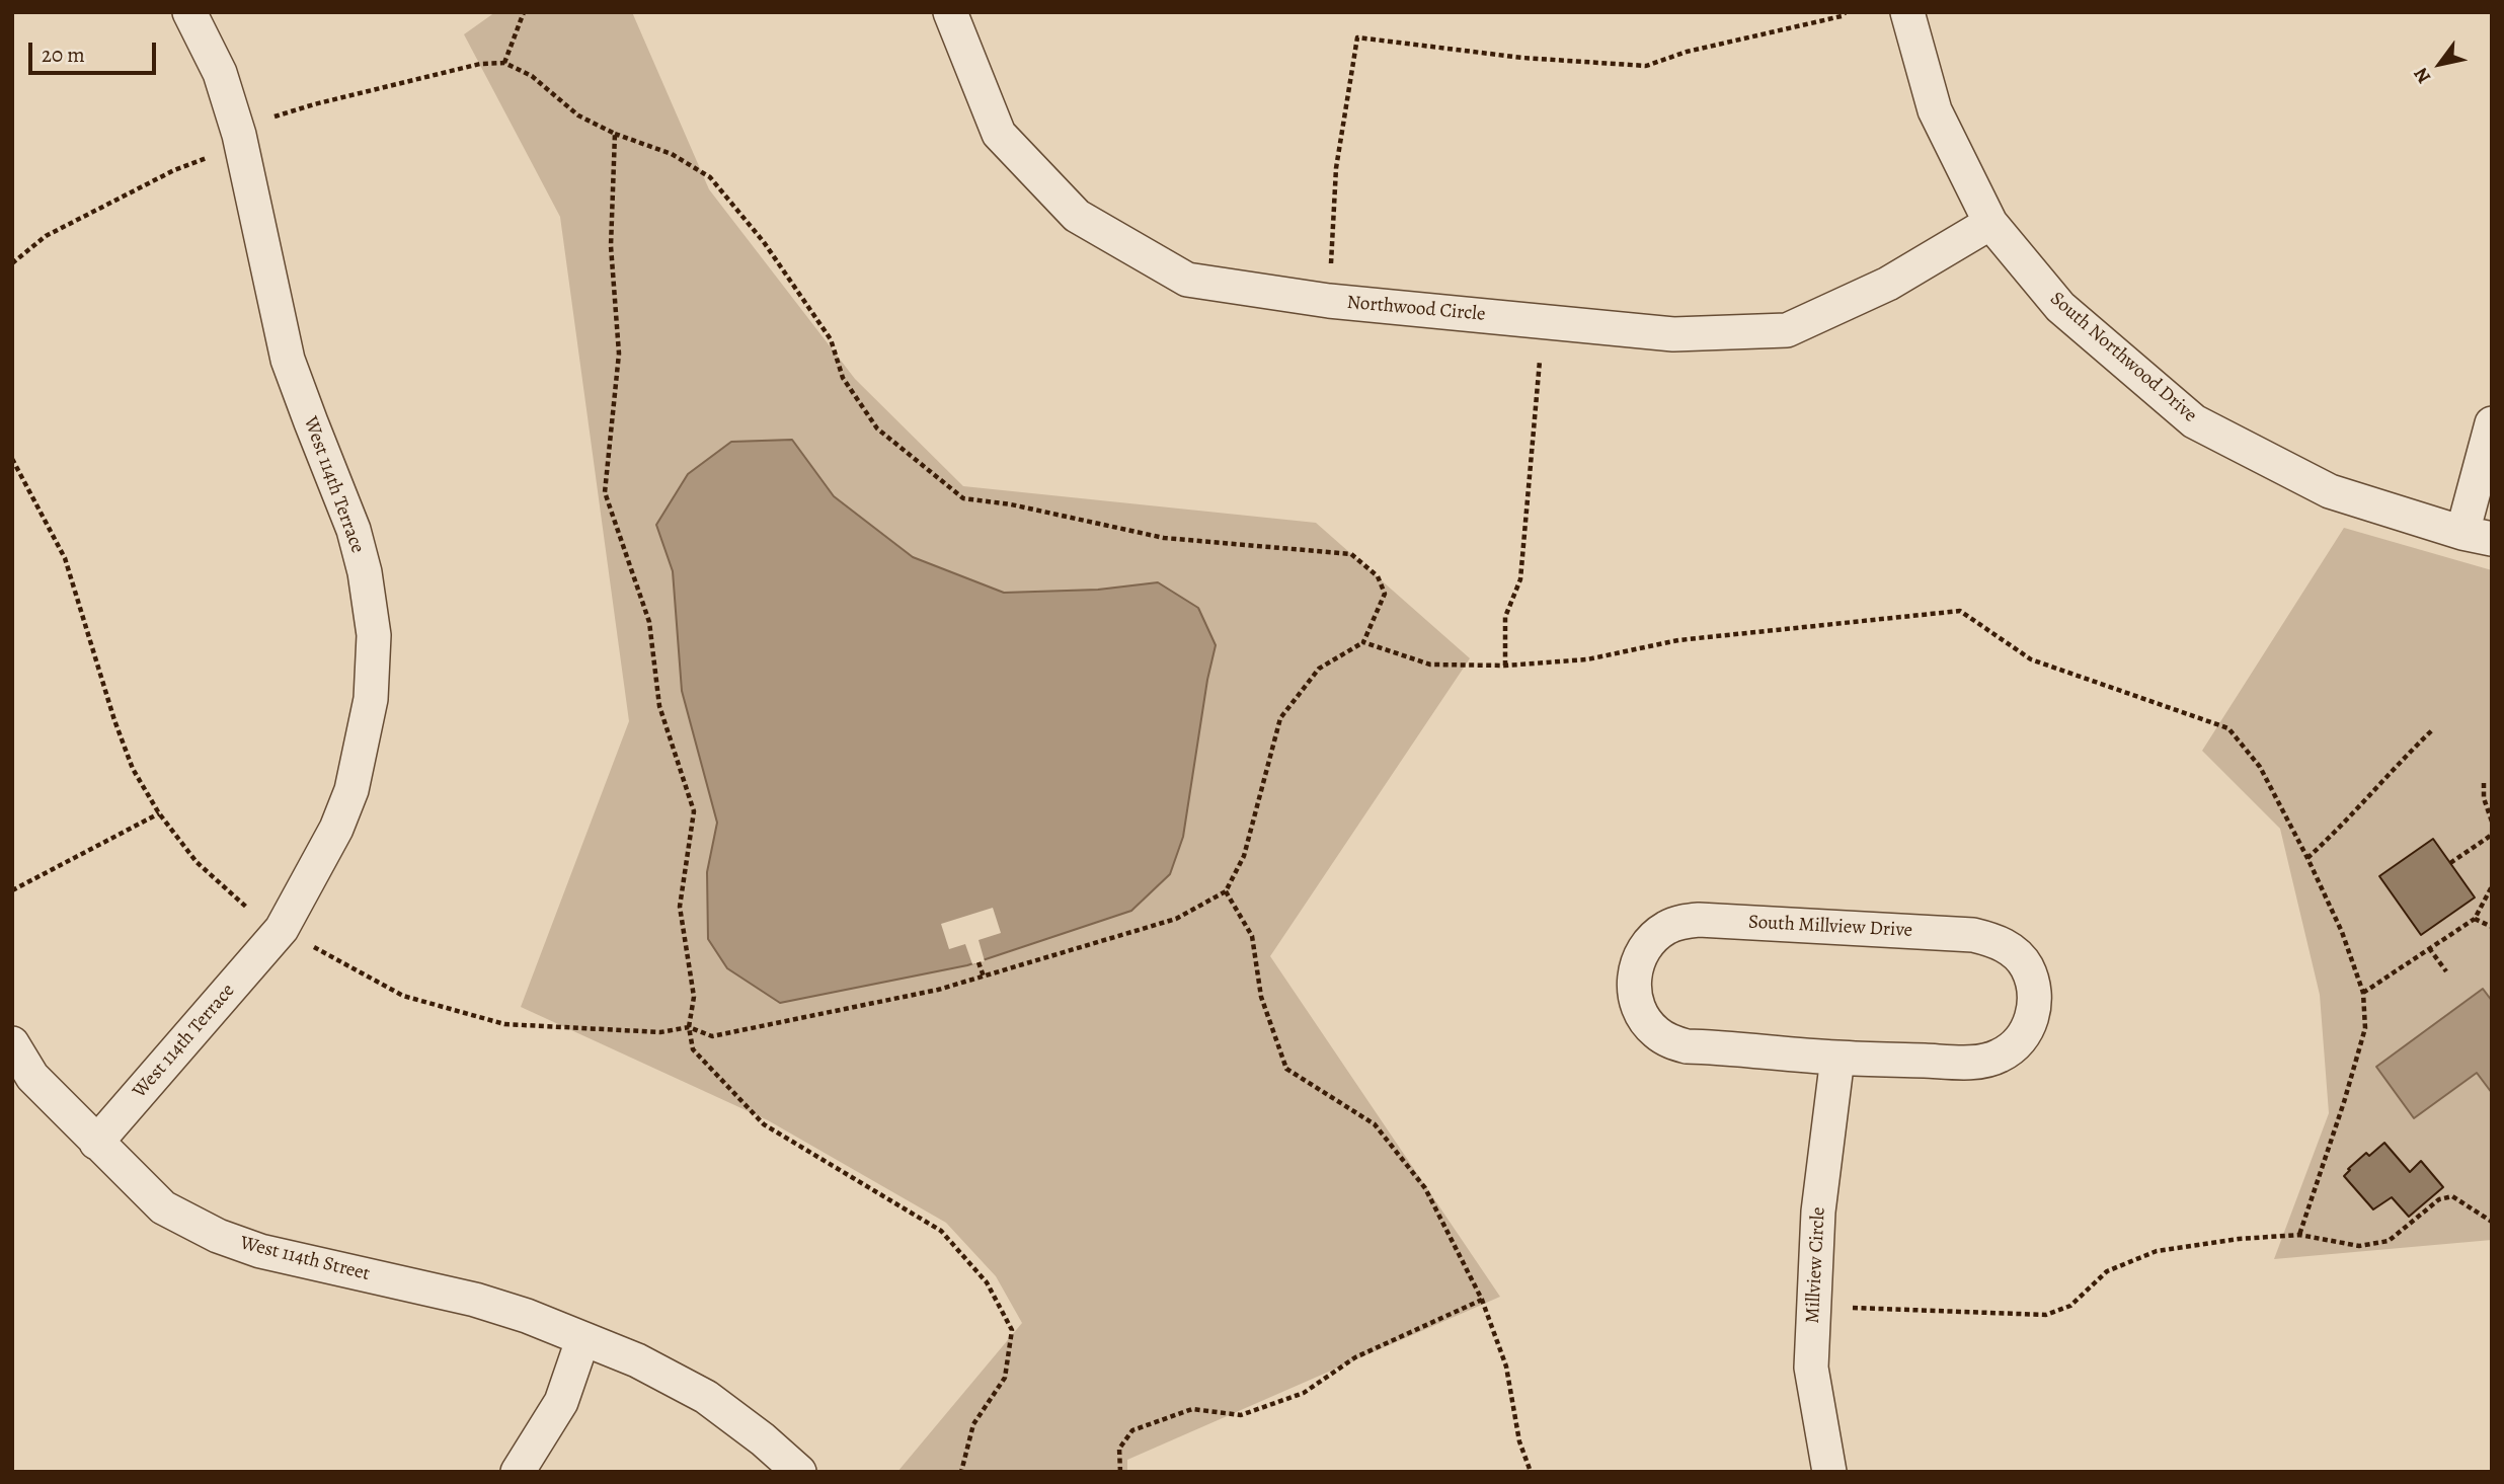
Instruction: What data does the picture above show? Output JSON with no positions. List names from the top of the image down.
{
  "streets": {
    "street": [
      "Northwood Circle",
      "South Northwood Drive",
      "West 114th Terrace",
      "South Millview Drive",
      "West 114th Street",
      "Millview Circle"
    ]
  },
  "crossings": [
    ["Northwood Circle", "South Northwood Drive"],
    ["West 114th Terrace", "West 114th Street"],
    ["South Millview Drive", "Millview Circle"]
  ],
  "scale_bar": "20 m",
  "north": "bottom left"
}
